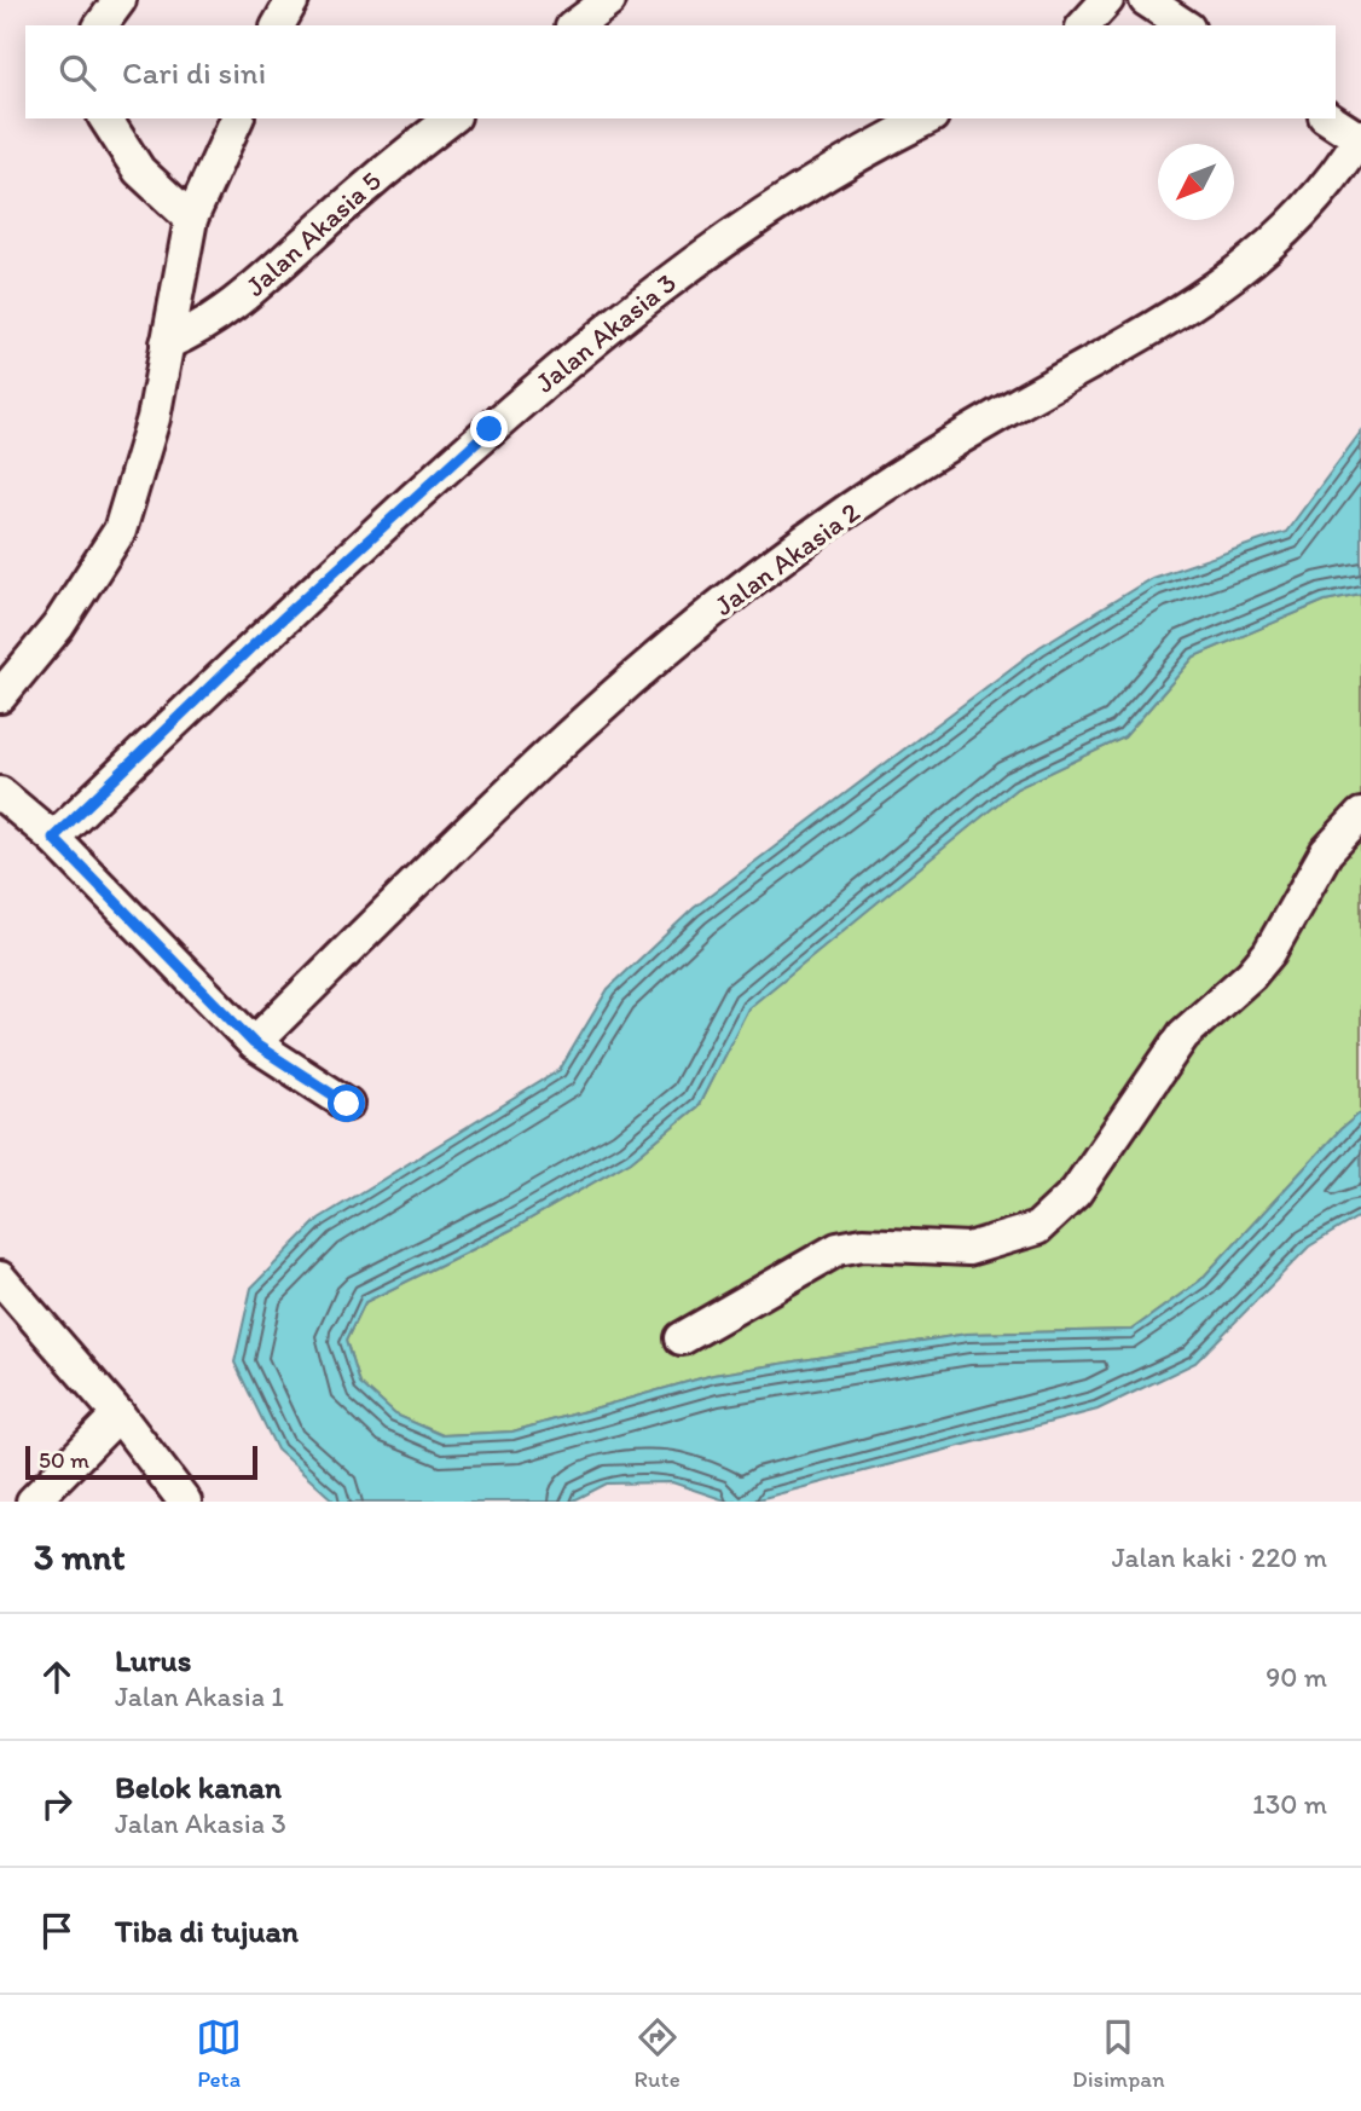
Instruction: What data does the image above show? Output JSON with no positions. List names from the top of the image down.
{
  "streets": {
    "street": ["Jalan Akasia 5", "Jalan Akasia 3", "Jalan Akasia 2"]
  },
  "scale_bar": "50 m",
  "north": "bottom left",
  "page": {
    "search": "Cari di sini",
    "scale": "50 m",
    "heading": ["3 mnt", "Jalan kaki · 220 m"],
    "list": [
      ["Lurus", "Jalan Akasia 1", "90 m"],
      ["Belok kanan", "Jalan Akasia 3", "130 m"],
      "Tiba di tujuan"
    ],
    "nav": ["Peta", "Rute", "Disimpan"]
  }
}
